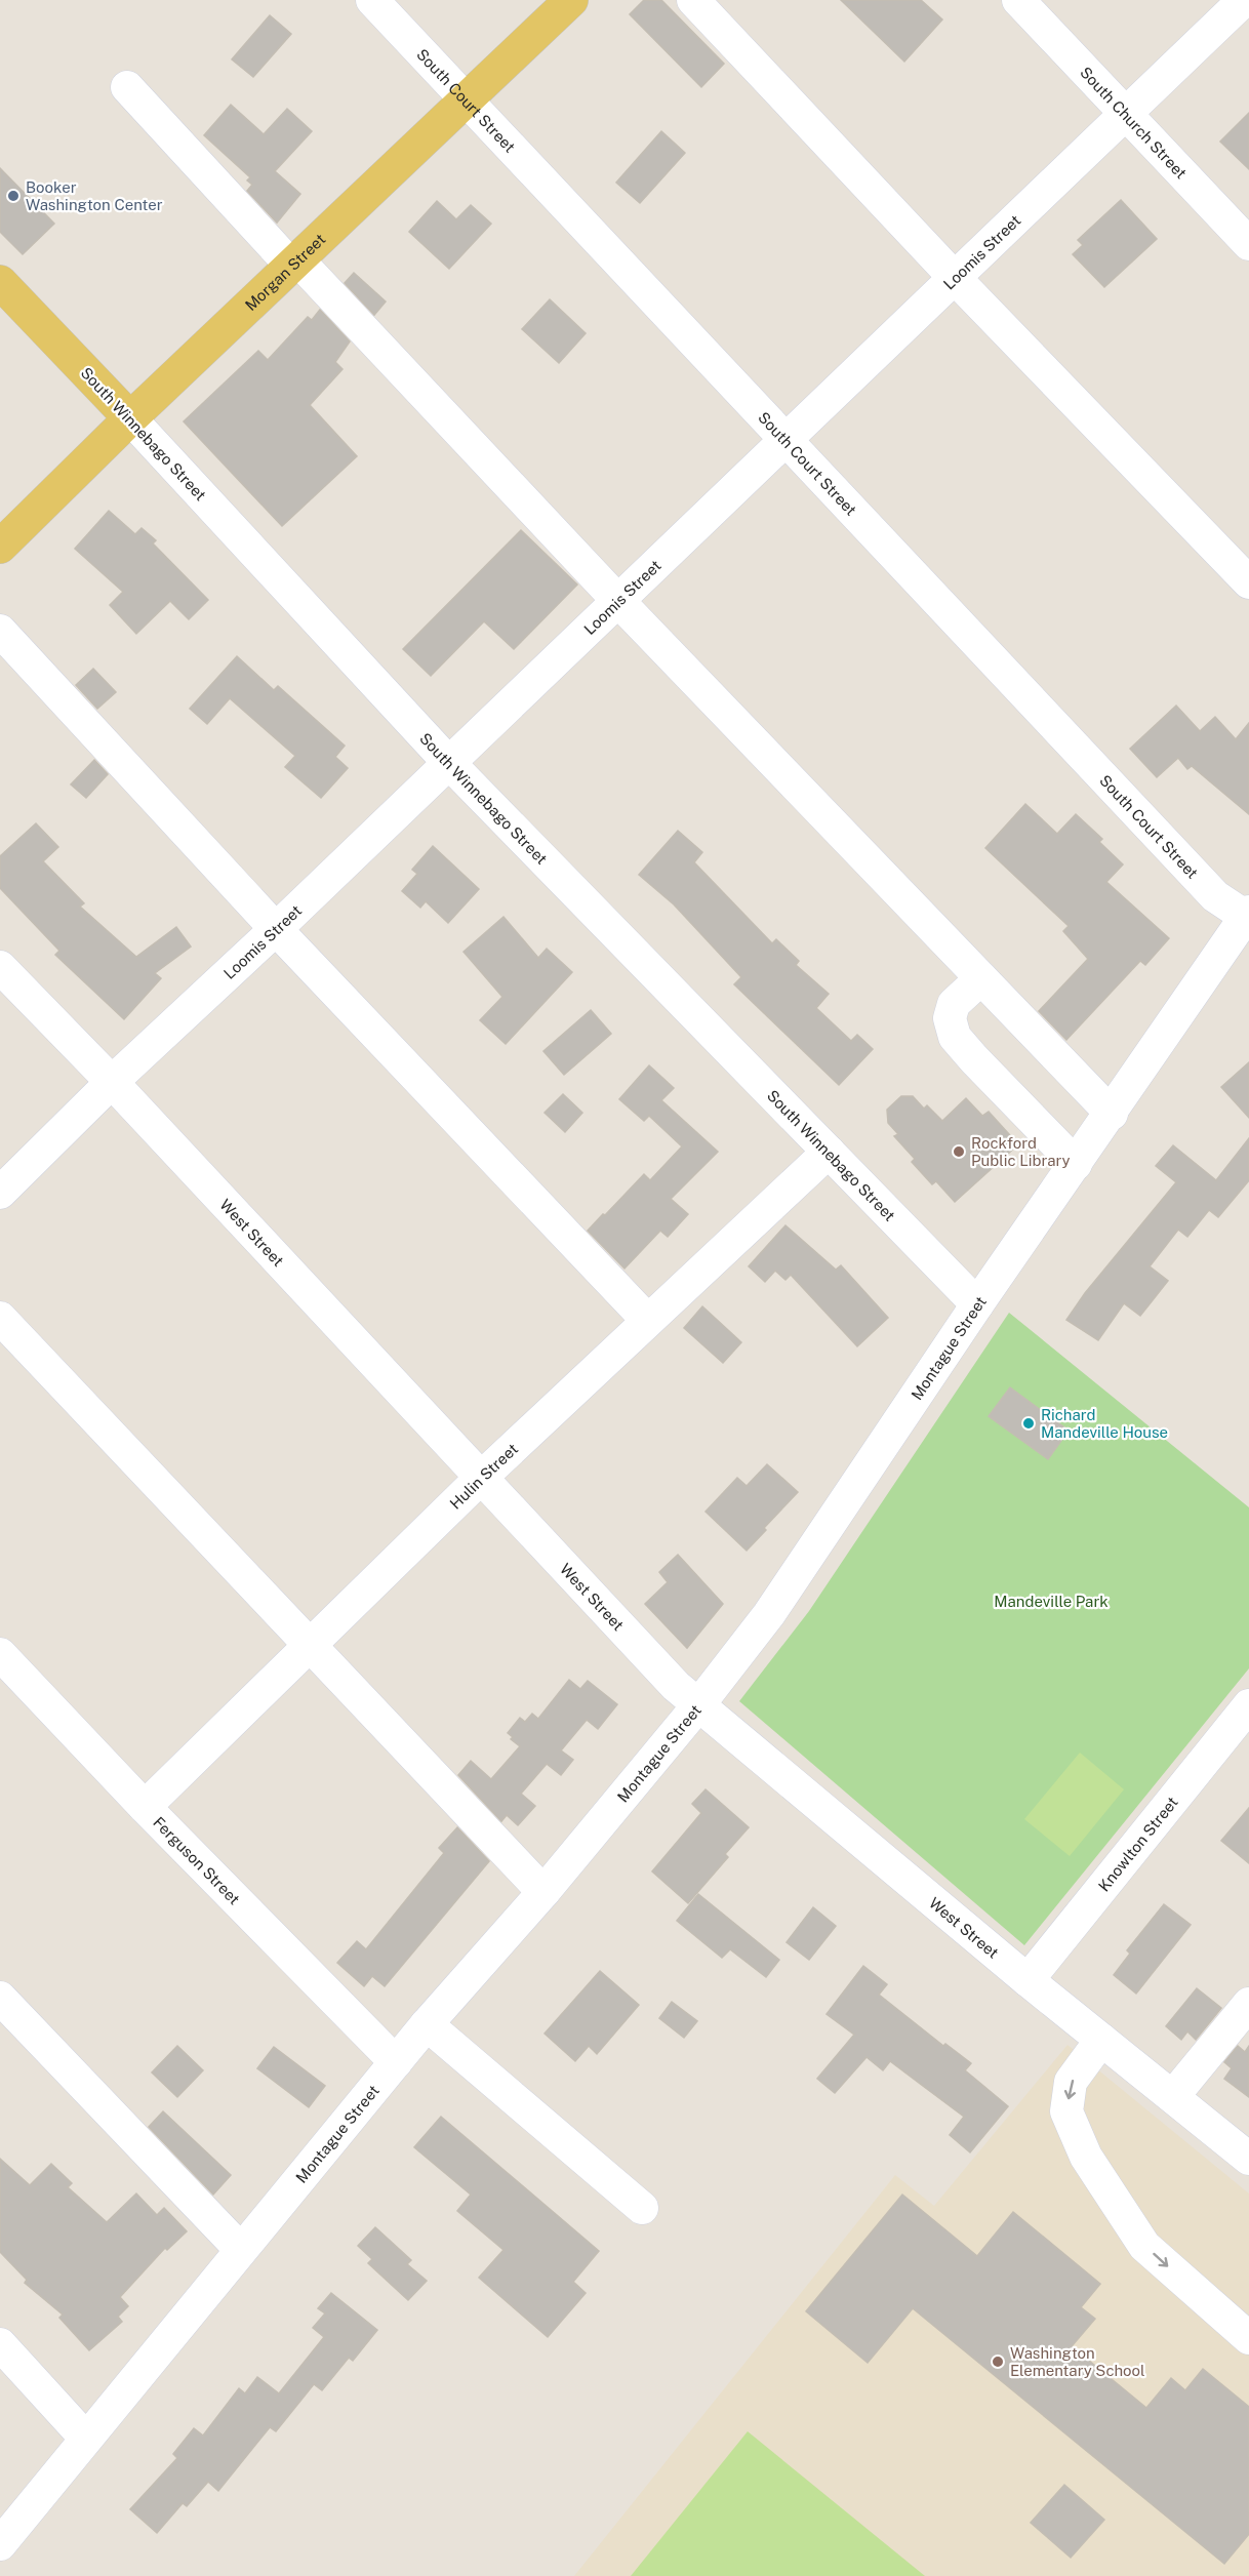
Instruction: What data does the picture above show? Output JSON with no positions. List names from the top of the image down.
{
  "streets": {
    "main road": ["Morgan Street", "South Winnebago Street"],
    "street": [
      "South Court Street",
      "South Church Street",
      "Loomis Street",
      "West Street",
      "Montague Street",
      "Hulin Street",
      "Knowlton Street",
      "Ferguson Street"
    ]
  },
  "crossings": [
    ["South Court Street", "Loomis Street"],
    ["South Court Street", "Morgan Street"],
    ["South Court Street", "Montague Street"],
    ["South Church Street", "Loomis Street"],
    ["Loomis Street", "South Winnebago Street"],
    ["Loomis Street", "West Street"],
    ["Morgan Street", "South Winnebago Street"],
    ["South Winnebago Street", "Montague Street"],
    ["South Winnebago Street", "Hulin Street"],
    ["West Street", "Montague Street"],
    ["West Street", "Hulin Street"],
    ["West Street", "Knowlton Street"],
    ["Montague Street", "Ferguson Street"],
    ["Hulin Street", "Ferguson Street"]
  ],
  "parks": ["Mandeville Park"],
  "places": [
    "Booker Washington Center",
    "Rockford Public Library",
    "Richard Mandeville House",
    "Washington Elementary School"
  ]
}
